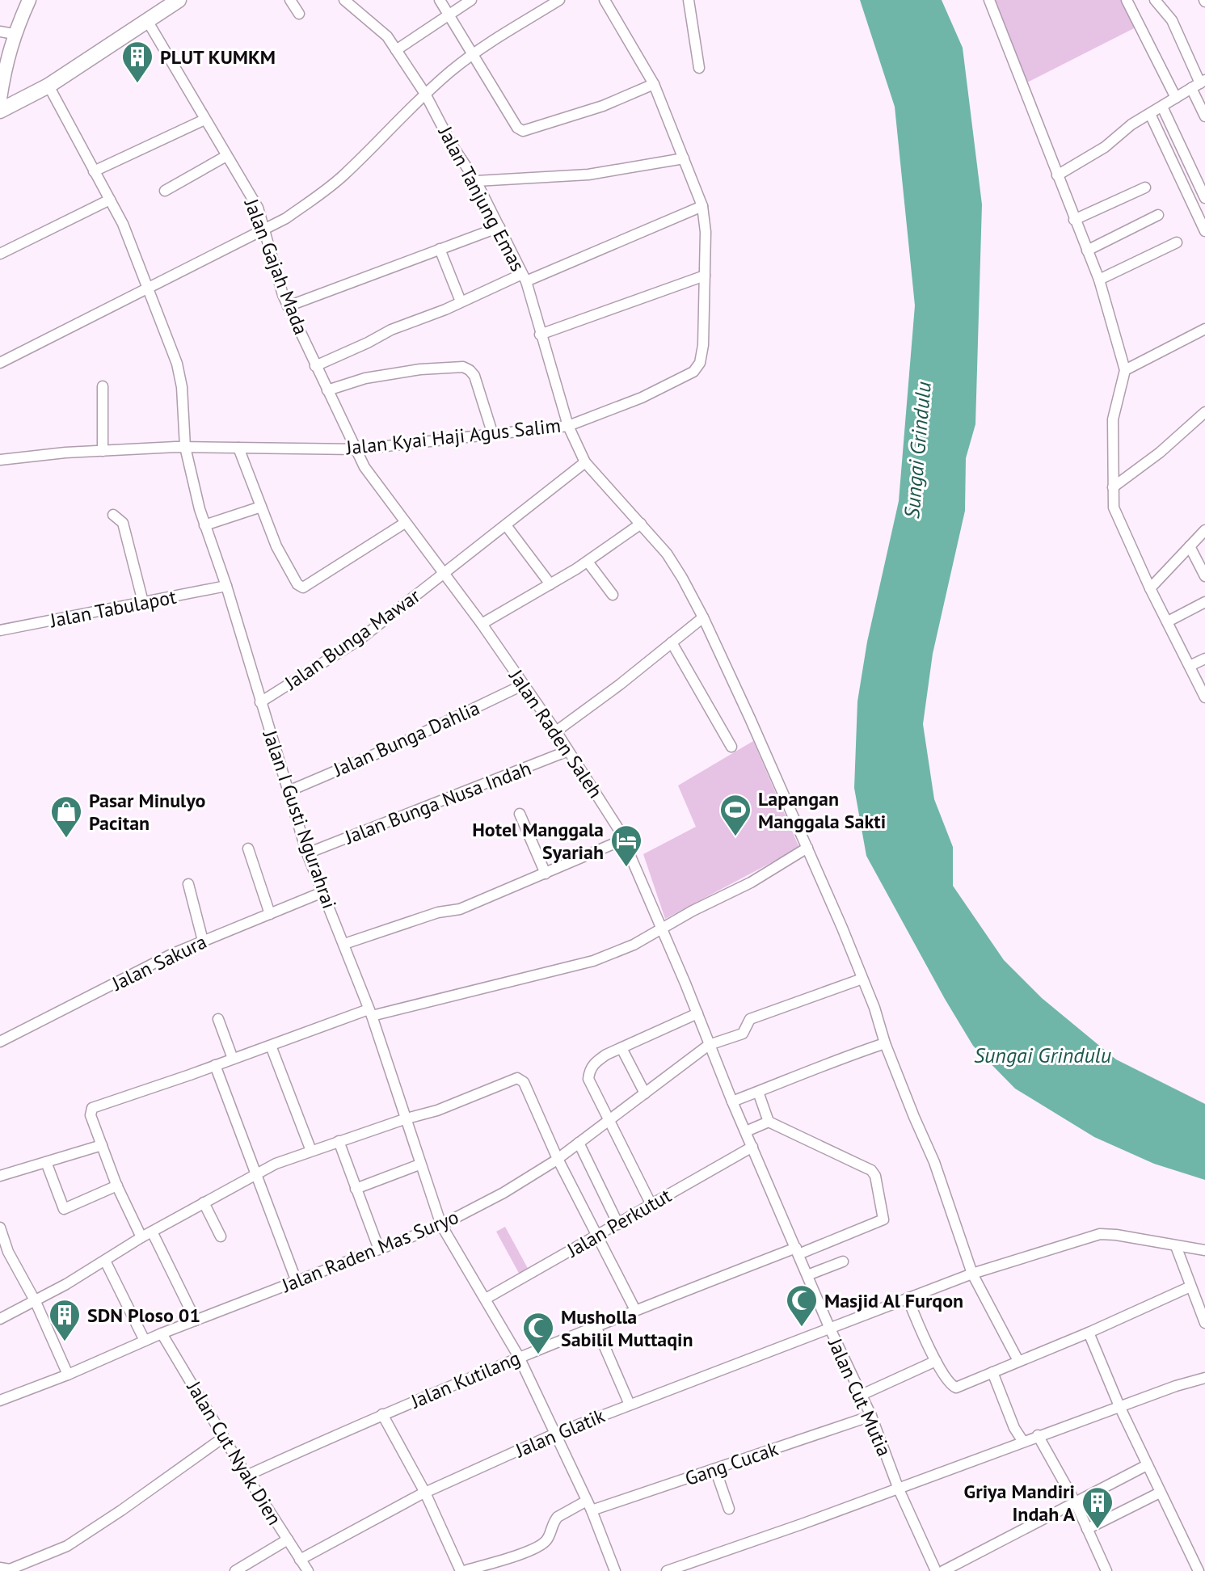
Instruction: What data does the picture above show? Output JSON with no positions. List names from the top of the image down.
{
  "streets": {
    "street": [
      "Jalan Tanjung Emas",
      "Jalan Gajah Mada",
      "Jalan Kyai Haji Agus Salim",
      "Jalan Tabulapot",
      "Jalan Bunga Mawar",
      "Jalan Raden Saleh",
      "Jalan Bunga Dahlia",
      "Jalan Bunga Nusa Indah",
      "Jalan I Gusti Ngurahrai",
      "Jalan Sakura",
      "Jalan Perkutut",
      "Jalan Raden Mas Suryo",
      "Jalan Kutilang",
      "Jalan Cut Mutia",
      "Jalan Glatik",
      "Jalan Cut Nyak Dien",
      "Gang Cucak"
    ]
  },
  "crossings": [
    ["Jalan Tanjung Emas", "Jalan Kyai Haji Agus Salim"],
    ["Jalan Tanjung Emas", "Jalan Bunga Mawar"],
    ["Jalan Tanjung Emas", "Jalan Raden Mas Suryo"],
    ["Jalan Tanjung Emas", "Jalan Glatik"],
    ["Jalan Gajah Mada", "Jalan Kyai Haji Agus Salim"],
    ["Jalan Gajah Mada", "Jalan Raden Saleh"],
    ["Jalan Kyai Haji Agus Salim", "Jalan Raden Saleh"],
    ["Jalan Kyai Haji Agus Salim", "Jalan I Gusti Ngurahrai"],
    ["Jalan Tabulapot", "Jalan I Gusti Ngurahrai"],
    ["Jalan Bunga Mawar", "Jalan Raden Saleh"],
    ["Jalan Bunga Mawar", "Jalan I Gusti Ngurahrai"],
    ["Jalan Raden Saleh", "Jalan Bunga Dahlia"],
    ["Jalan Raden Saleh", "Jalan Bunga Nusa Indah"],
    ["Jalan Raden Saleh", "Jalan Raden Mas Suryo"],
    ["Jalan Raden Saleh", "Jalan Cut Mutia"],
    ["Jalan Bunga Dahlia", "Jalan I Gusti Ngurahrai"],
    ["Jalan Bunga Nusa Indah", "Jalan I Gusti Ngurahrai"],
    ["Jalan I Gusti Ngurahrai", "Jalan Sakura"],
    ["Jalan I Gusti Ngurahrai", "Jalan Perkutut"],
    ["Jalan I Gusti Ngurahrai", "Jalan Raden Mas Suryo"],
    ["Jalan I Gusti Ngurahrai", "Jalan Kutilang"],
    ["Jalan I Gusti Ngurahrai", "Jalan Glatik"],
    ["Jalan I Gusti Ngurahrai", "Gang Cucak"],
    ["Jalan Perkutut", "Jalan Cut Mutia"],
    ["Jalan Raden Mas Suryo", "Jalan Cut Mutia"],
    ["Jalan Raden Mas Suryo", "Jalan Cut Nyak Dien"],
    ["Jalan Kutilang", "Jalan Cut Mutia"],
    ["Jalan Kutilang", "Jalan Cut Nyak Dien"],
    ["Jalan Cut Mutia", "Jalan Glatik"],
    ["Jalan Cut Mutia", "Gang Cucak"],
    ["Jalan Glatik", "Jalan Cut Nyak Dien"]
  ],
  "water": ["Sungai Grindulu"],
  "places": {
    "building": ["PLUT KUMKM", "SDN Ploso 01", "Griya Mandiri Indah A"],
    "sports": ["Lapangan Manggala Sakti"],
    "shop": ["Pasar Minulyo Pacitan"],
    "hotel": ["Hotel Manggala Syariah"],
    "mosque": ["Masjid Al Furqon", "Musholla Sabilil Muttaqin"]
  }
}
